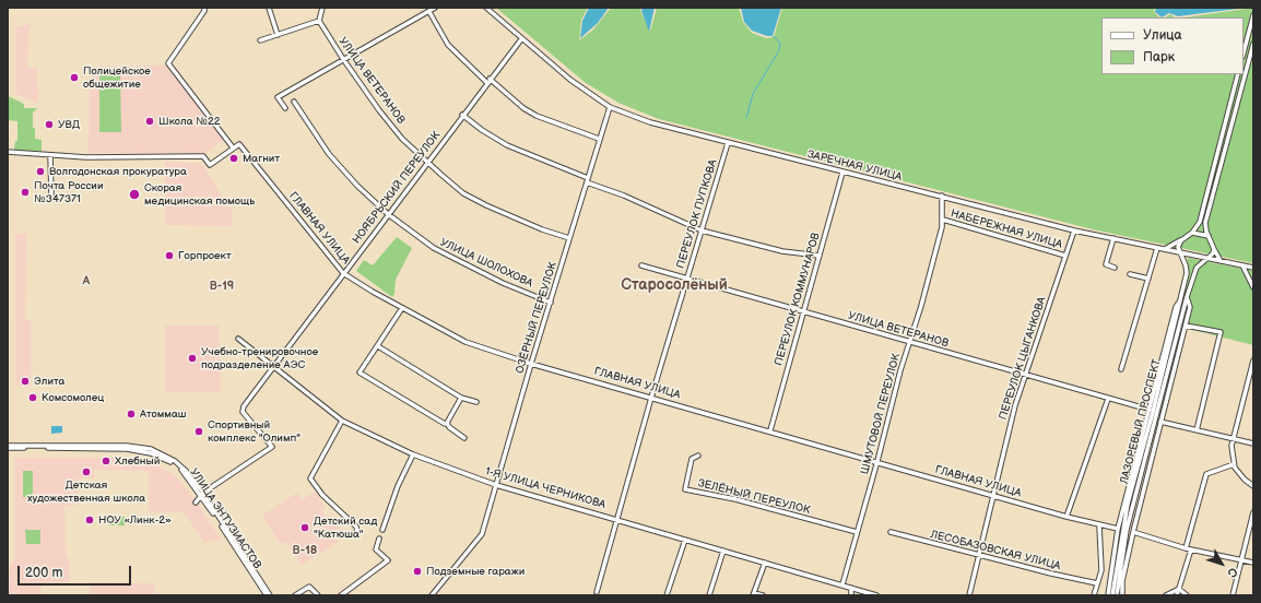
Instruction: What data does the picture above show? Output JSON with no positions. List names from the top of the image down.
{
  "streets": {
    "street": [
      "УЛИЦА ВЕТЕРАНОВ",
      "ЗАРЕЧНАЯ УЛИЦА",
      "НОЯБРЬСКИЙ ПЕРЕУЛОК",
      "ПЕРЕУЛОК ПУПКОВА",
      "ГЛАВНАЯ УЛИЦА",
      "НАБЕРЕЖНАЯ УЛИЦА",
      "УЛИЦА ШОЛОХОВА",
      "ПЕРЕУЛОК КОММУНАРОВ",
      "ОЗЁРНЫЙ ПЕРЕУЛОК",
      "ПЕРЕУЛОК ЦЫГАНКОВА",
      "ШМУТОВОЙ ПЕРЕУЛОК",
      "ЛАЗОРЕВЫЙ ПРОСПЕКТ",
      "1-Я УЛИЦА ЧЕРНИКОВА",
      "ЗЕЛЁНЫЙ ПЕРЕУЛОК",
      "УЛИЦА ЭНТУЗИАСТОВ",
      "ЛЕСОБАЗОВСКАЯ УЛИЦА"
    ]
  },
  "crossings": [
    ["УЛИЦА ВЕТЕРАНОВ", "НОЯБРЬСКИЙ ПЕРЕУЛОК"],
    ["УЛИЦА ВЕТЕРАНОВ", "ПЕРЕУЛОК ПУПКОВА"],
    ["УЛИЦА ВЕТЕРАНОВ", "ПЕРЕУЛОК КОММУНАРОВ"],
    ["УЛИЦА ВЕТЕРАНОВ", "ОЗЁРНЫЙ ПЕРЕУЛОК"],
    ["УЛИЦА ВЕТЕРАНОВ", "ПЕРЕУЛОК ЦЫГАНКОВА"],
    ["УЛИЦА ВЕТЕРАНОВ", "ШМУТОВОЙ ПЕРЕУЛОК"],
    ["ЗАРЕЧНАЯ УЛИЦА", "НОЯБРЬСКИЙ ПЕРЕУЛОК"],
    ["ЗАРЕЧНАЯ УЛИЦА", "ПЕРЕУЛОК ПУПКОВА"],
    ["ЗАРЕЧНАЯ УЛИЦА", "ПЕРЕУЛОК КОММУНАРОВ"],
    ["ЗАРЕЧНАЯ УЛИЦА", "ОЗЁРНЫЙ ПЕРЕУЛОК"],
    ["ЗАРЕЧНАЯ УЛИЦА", "ПЕРЕУЛОК ЦЫГАНКОВА"],
    ["ЗАРЕЧНАЯ УЛИЦА", "ШМУТОВОЙ ПЕРЕУЛОК"],
    ["ЗАРЕЧНАЯ УЛИЦА", "ЛАЗОРЕВЫЙ ПРОСПЕКТ"],
    ["НОЯБРЬСКИЙ ПЕРЕУЛОК", "ГЛАВНАЯ УЛИЦА"],
    ["НОЯБРЬСКИЙ ПЕРЕУЛОК", "УЛИЦА ШОЛОХОВА"],
    ["НОЯБРЬСКИЙ ПЕРЕУЛОК", "1-Я УЛИЦА ЧЕРНИКОВА"],
    ["НОЯБРЬСКИЙ ПЕРЕУЛОК", "УЛИЦА ЭНТУЗИАСТОВ"],
    ["ПЕРЕУЛОК ПУПКОВА", "ГЛАВНАЯ УЛИЦА"],
    ["ПЕРЕУЛОК ПУПКОВА", "1-Я УЛИЦА ЧЕРНИКОВА"],
    ["ГЛАВНАЯ УЛИЦА", "ПЕРЕУЛОК КОММУНАРОВ"],
    ["ГЛАВНАЯ УЛИЦА", "ОЗЁРНЫЙ ПЕРЕУЛОК"],
    ["ГЛАВНАЯ УЛИЦА", "ПЕРЕУЛОК ЦЫГАНКОВА"],
    ["ГЛАВНАЯ УЛИЦА", "ШМУТОВОЙ ПЕРЕУЛОК"],
    ["НАБЕРЕЖНАЯ УЛИЦА", "ПЕРЕУЛОК ЦЫГАНКОВА"],
    ["НАБЕРЕЖНАЯ УЛИЦА", "ШМУТОВОЙ ПЕРЕУЛОК"],
    ["УЛИЦА ШОЛОХОВА", "ОЗЁРНЫЙ ПЕРЕУЛОК"],
    ["ОЗЁРНЫЙ ПЕРЕУЛОК", "1-Я УЛИЦА ЧЕРНИКОВА"],
    ["ПЕРЕУЛОК ЦЫГАНКОВА", "ЛЕСОБАЗОВСКАЯ УЛИЦА"],
    ["ШМУТОВОЙ ПЕРЕУЛОК", "1-Я УЛИЦА ЧЕРНИКОВА"],
    ["ШМУТОВОЙ ПЕРЕУЛОК", "ЗЕЛЁНЫЙ ПЕРЕУЛОК"]
  ],
  "districts": [
    "А",
    "Староcолёный",
    "В-19",
    "В-18"
  ],
  "places": [
    "Полицейское общежитие",
    "Школа №22",
    "УВД",
    "Магнит",
    "Волгодонская прокуратура",
    "Почта России №347371",
    "Скорая медицинская помощь",
    "Горпроект",
    "Учебно-тренировочное подразделение АЭС",
    "Элита",
    "Комсомолец",
    "Атоммаш",
    "Спортивный комплекс \"Олимп\"",
    "Хлебный",
    "Детская художественная школа",
    "НОУ «Линк-2»",
    "Детский сад \"Катюша\"",
    "Подземные гаражи"
  ],
  "legend": ["Улица", "Парк"],
  "scale_bar": "200 m",
  "north": "bottom right"
}
